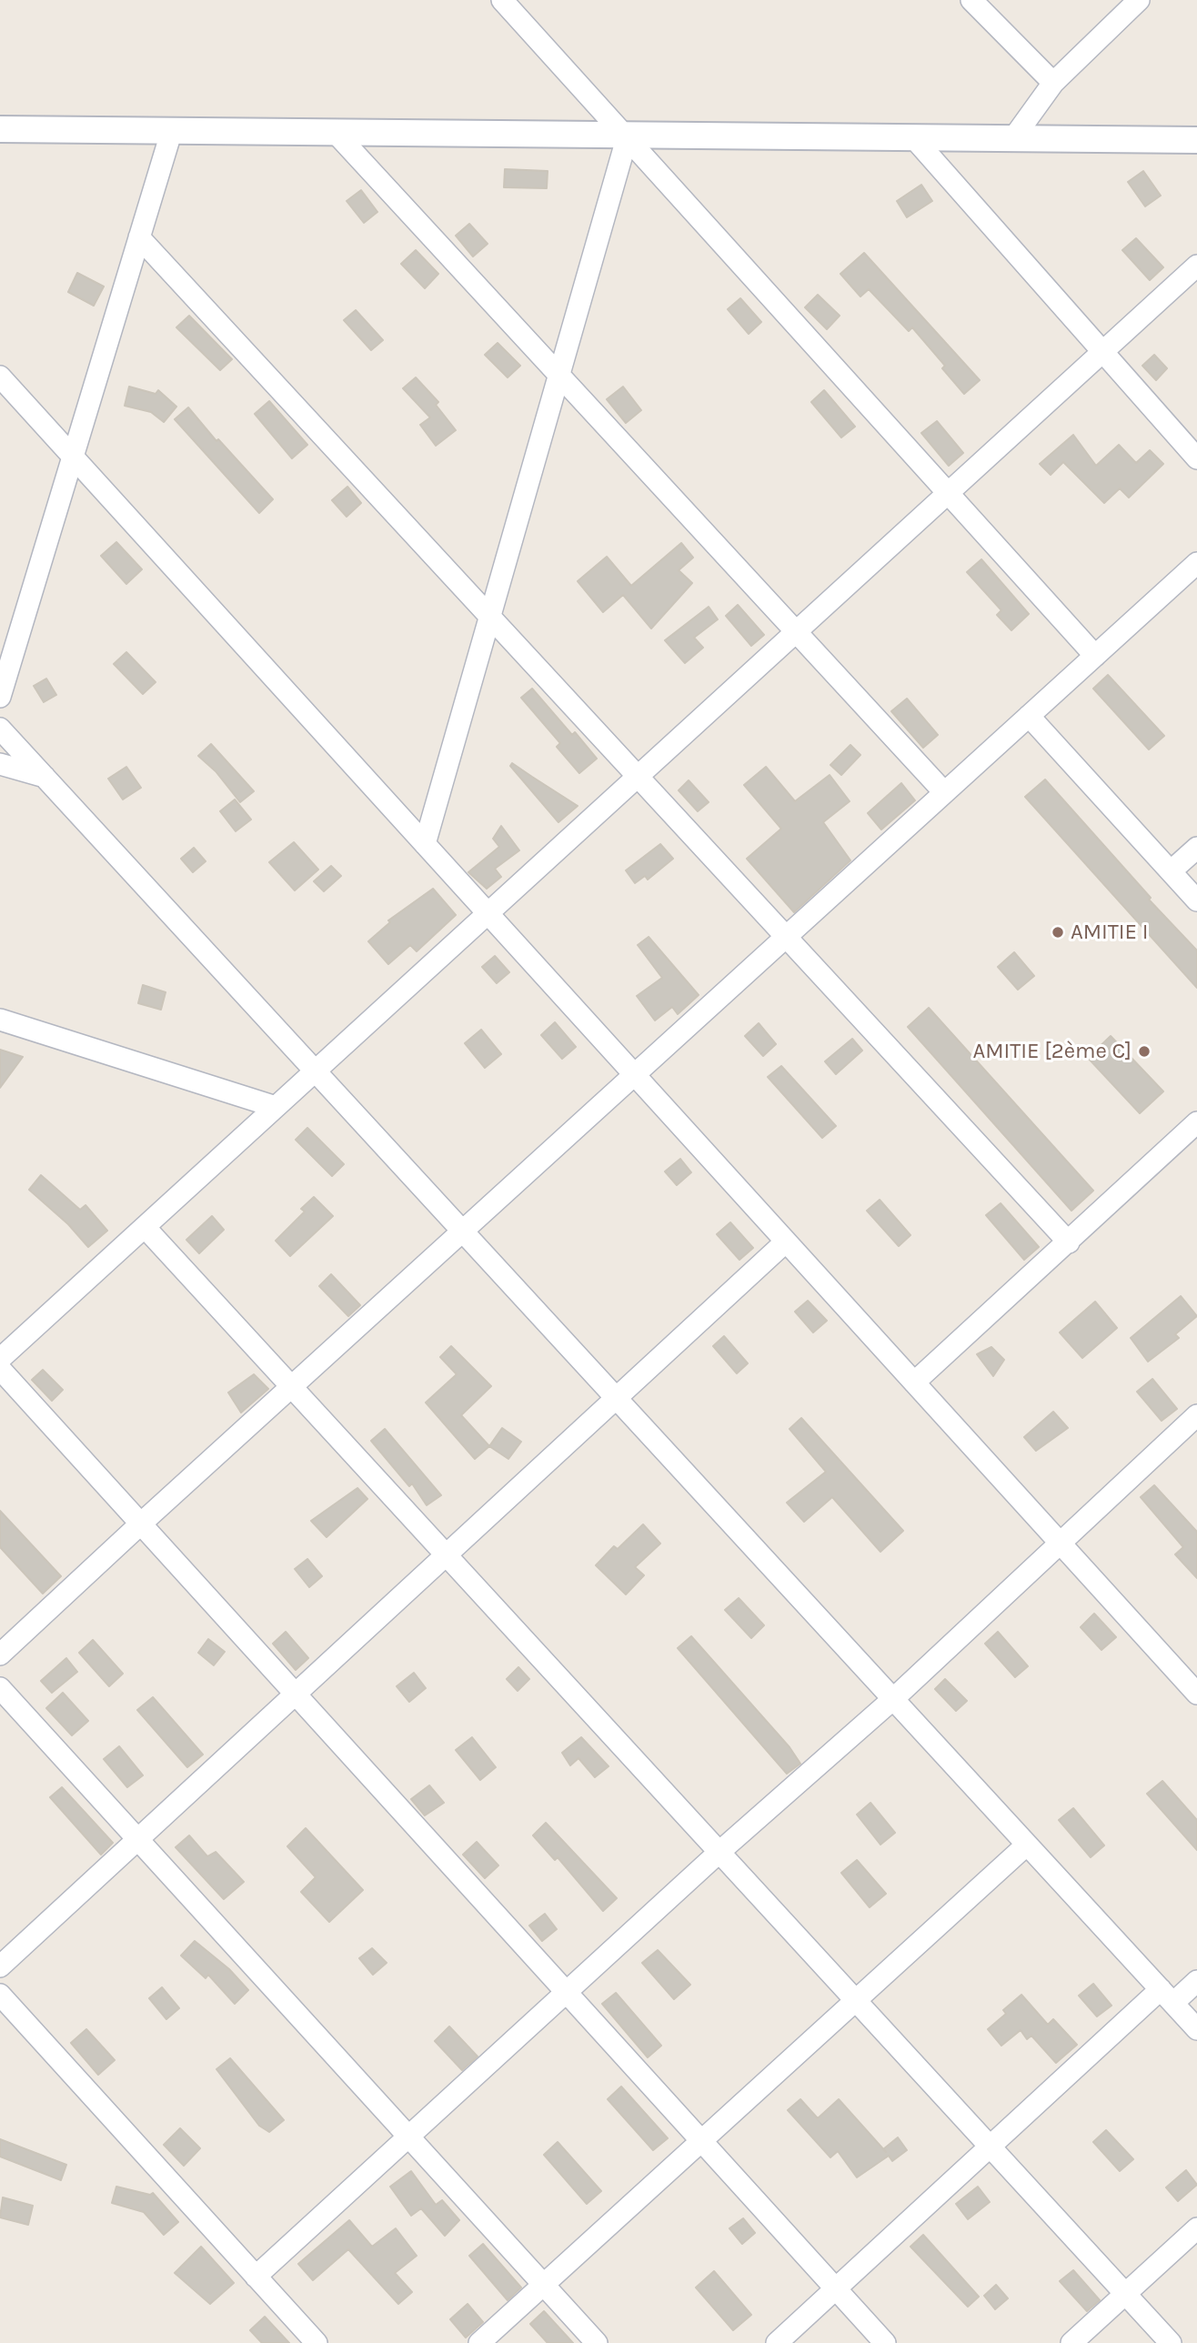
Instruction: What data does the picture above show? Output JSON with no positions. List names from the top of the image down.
{
  "places": ["AMITIE I", "AMITIE [2ème C]"]
}
